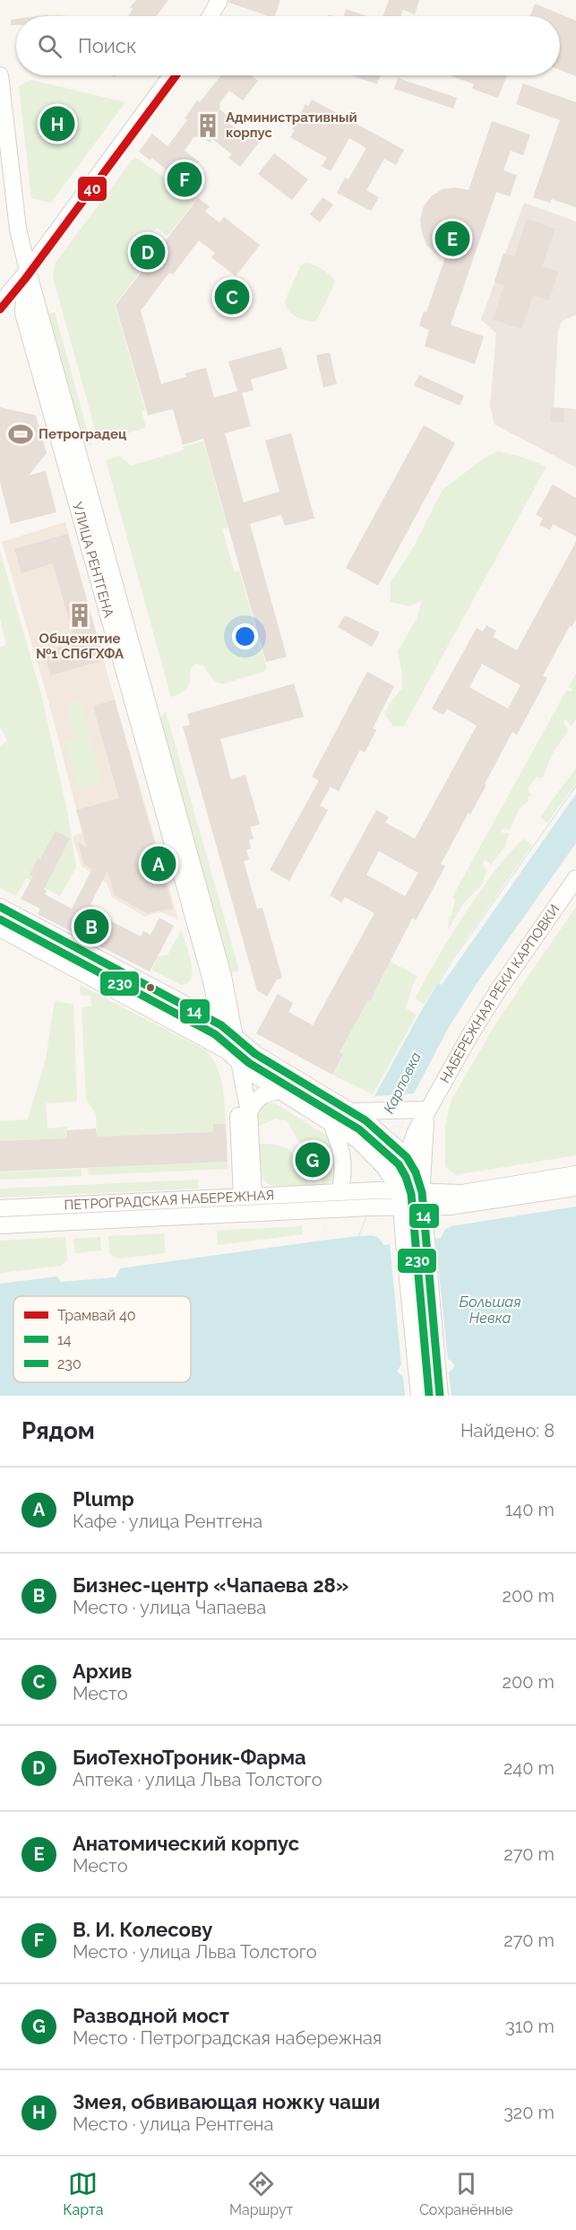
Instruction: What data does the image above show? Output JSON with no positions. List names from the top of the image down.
{
  "streets": {
    "street": ["УЛИЦА РЕНТГЕНА", "НАБЕРЕЖНАЯ РЕКИ КАРПОВКИ", "ПЕТРОГРАДСКАЯ НАБЕРЕЖНАЯ"]
  },
  "crossings": [
    ["УЛИЦА РЕНТГЕНА", "ПЕТРОГРАДСКАЯ НАБЕРЕЖНАЯ"],
    ["НАБЕРЕЖНАЯ РЕКИ КАРПОВКИ", "ПЕТРОГРАДСКАЯ НАБЕРЕЖНАЯ"]
  ],
  "water": ["Карповка", "Большая Невка"],
  "places": {
    "building": ["Административный корпус", "Общежитие №1 СПбГХФА"],
    "sports": ["Петроградец"]
  },
  "lines": ["tram line 40", "transit line 14", "transit line 230"],
  "legend": ["Трамвай 40", "14", "230"],
  "page": {
    "search": "Поиск",
    "pins": [
      "H",
      "F",
      "E",
      "D",
      "C",
      "A",
      "B",
      "G"
    ],
    "heading": ["Рядом", "Найдено: 8"],
    "list": [
      {
        "mark": "A",
        "name": "Plump",
        "note": "Кафе · улица Рентгена",
        "value": "140 m"
      },
      {
        "mark": "B",
        "name": "Бизнес-центр «Чапаева 28»",
        "note": "Место · улица Чапаева",
        "value": "200 m"
      },
      {
        "mark": "C",
        "name": "Архив",
        "note": "Место",
        "value": "200 m"
      },
      {
        "mark": "D",
        "name": "БиоТехноТроник-Фарма",
        "note": "Аптека · улица Льва Толстого",
        "value": "240 m"
      },
      {
        "mark": "E",
        "name": "Анатомический корпус",
        "note": "Место",
        "value": "270 m"
      },
      {
        "mark": "F",
        "name": "В. И. Колесову",
        "note": "Место · улица Льва Толстого",
        "value": "270 m"
      },
      {
        "mark": "G",
        "name": "Разводной мост",
        "note": "Место · Петроградская набережная",
        "value": "310 m"
      },
      {
        "mark": "H",
        "name": "Змея, обвивающая ножку чаши",
        "note": "Место · улица Рентгена",
        "value": "320 m"
      }
    ],
    "nav": ["Карта", "Маршрут", "Сохранённые"]
  }
}
